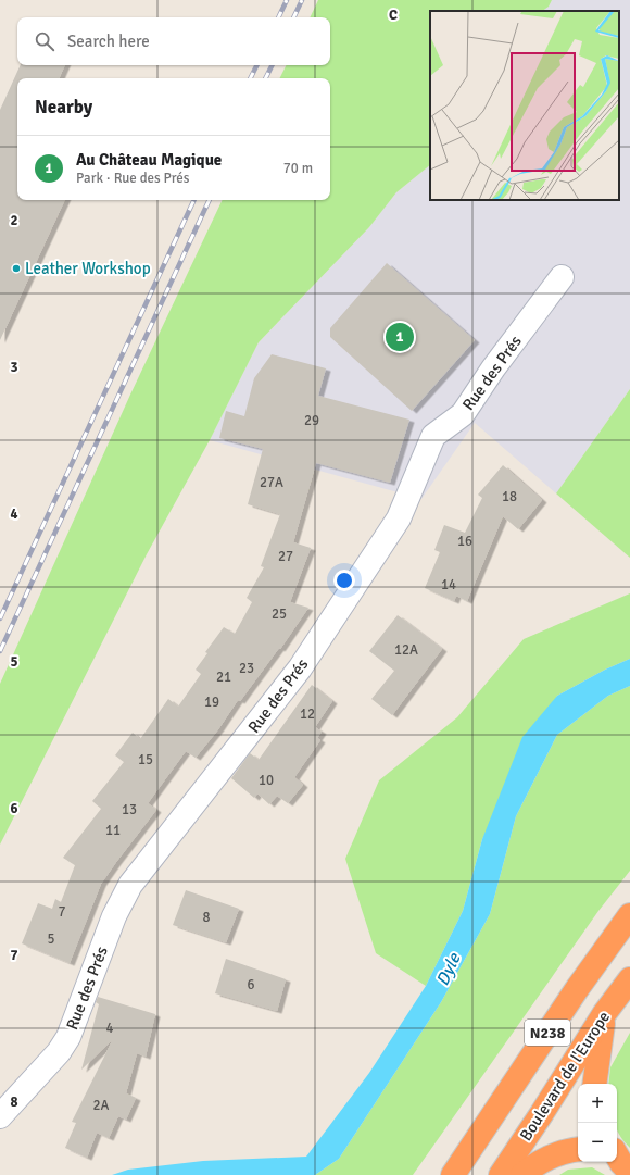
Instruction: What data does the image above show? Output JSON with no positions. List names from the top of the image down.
{
  "streets": {
    "highway": ["N238", "Boulevard de l'Europe"],
    "street": ["Rue des Prés"]
  },
  "water": ["Dyle"],
  "places": ["Leather Workshop"],
  "house_numbers": [
    "29",
    "27A",
    "18",
    "16",
    "27",
    "14",
    "25",
    "12A",
    "23",
    "21",
    "19",
    "12",
    "15",
    "10",
    "13",
    "11",
    "7",
    "8",
    "5",
    "6",
    "4",
    "2A"
  ],
  "page": {
    "search": "Search here",
    "heading": "Nearby",
    "list": [
      {
        "mark": "1",
        "name": "Au Château Magique",
        "note": "Park · Rue des Prés",
        "value": "70 m"
      }
    ],
    "pins": "1",
    "map_buttons": ["+", "−"]
  },
  "grid": {
    "columns": ["C"],
    "rows": [
      "2",
      "3",
      "4",
      "5",
      "6",
      "7",
      "8"
    ]
  }
}
